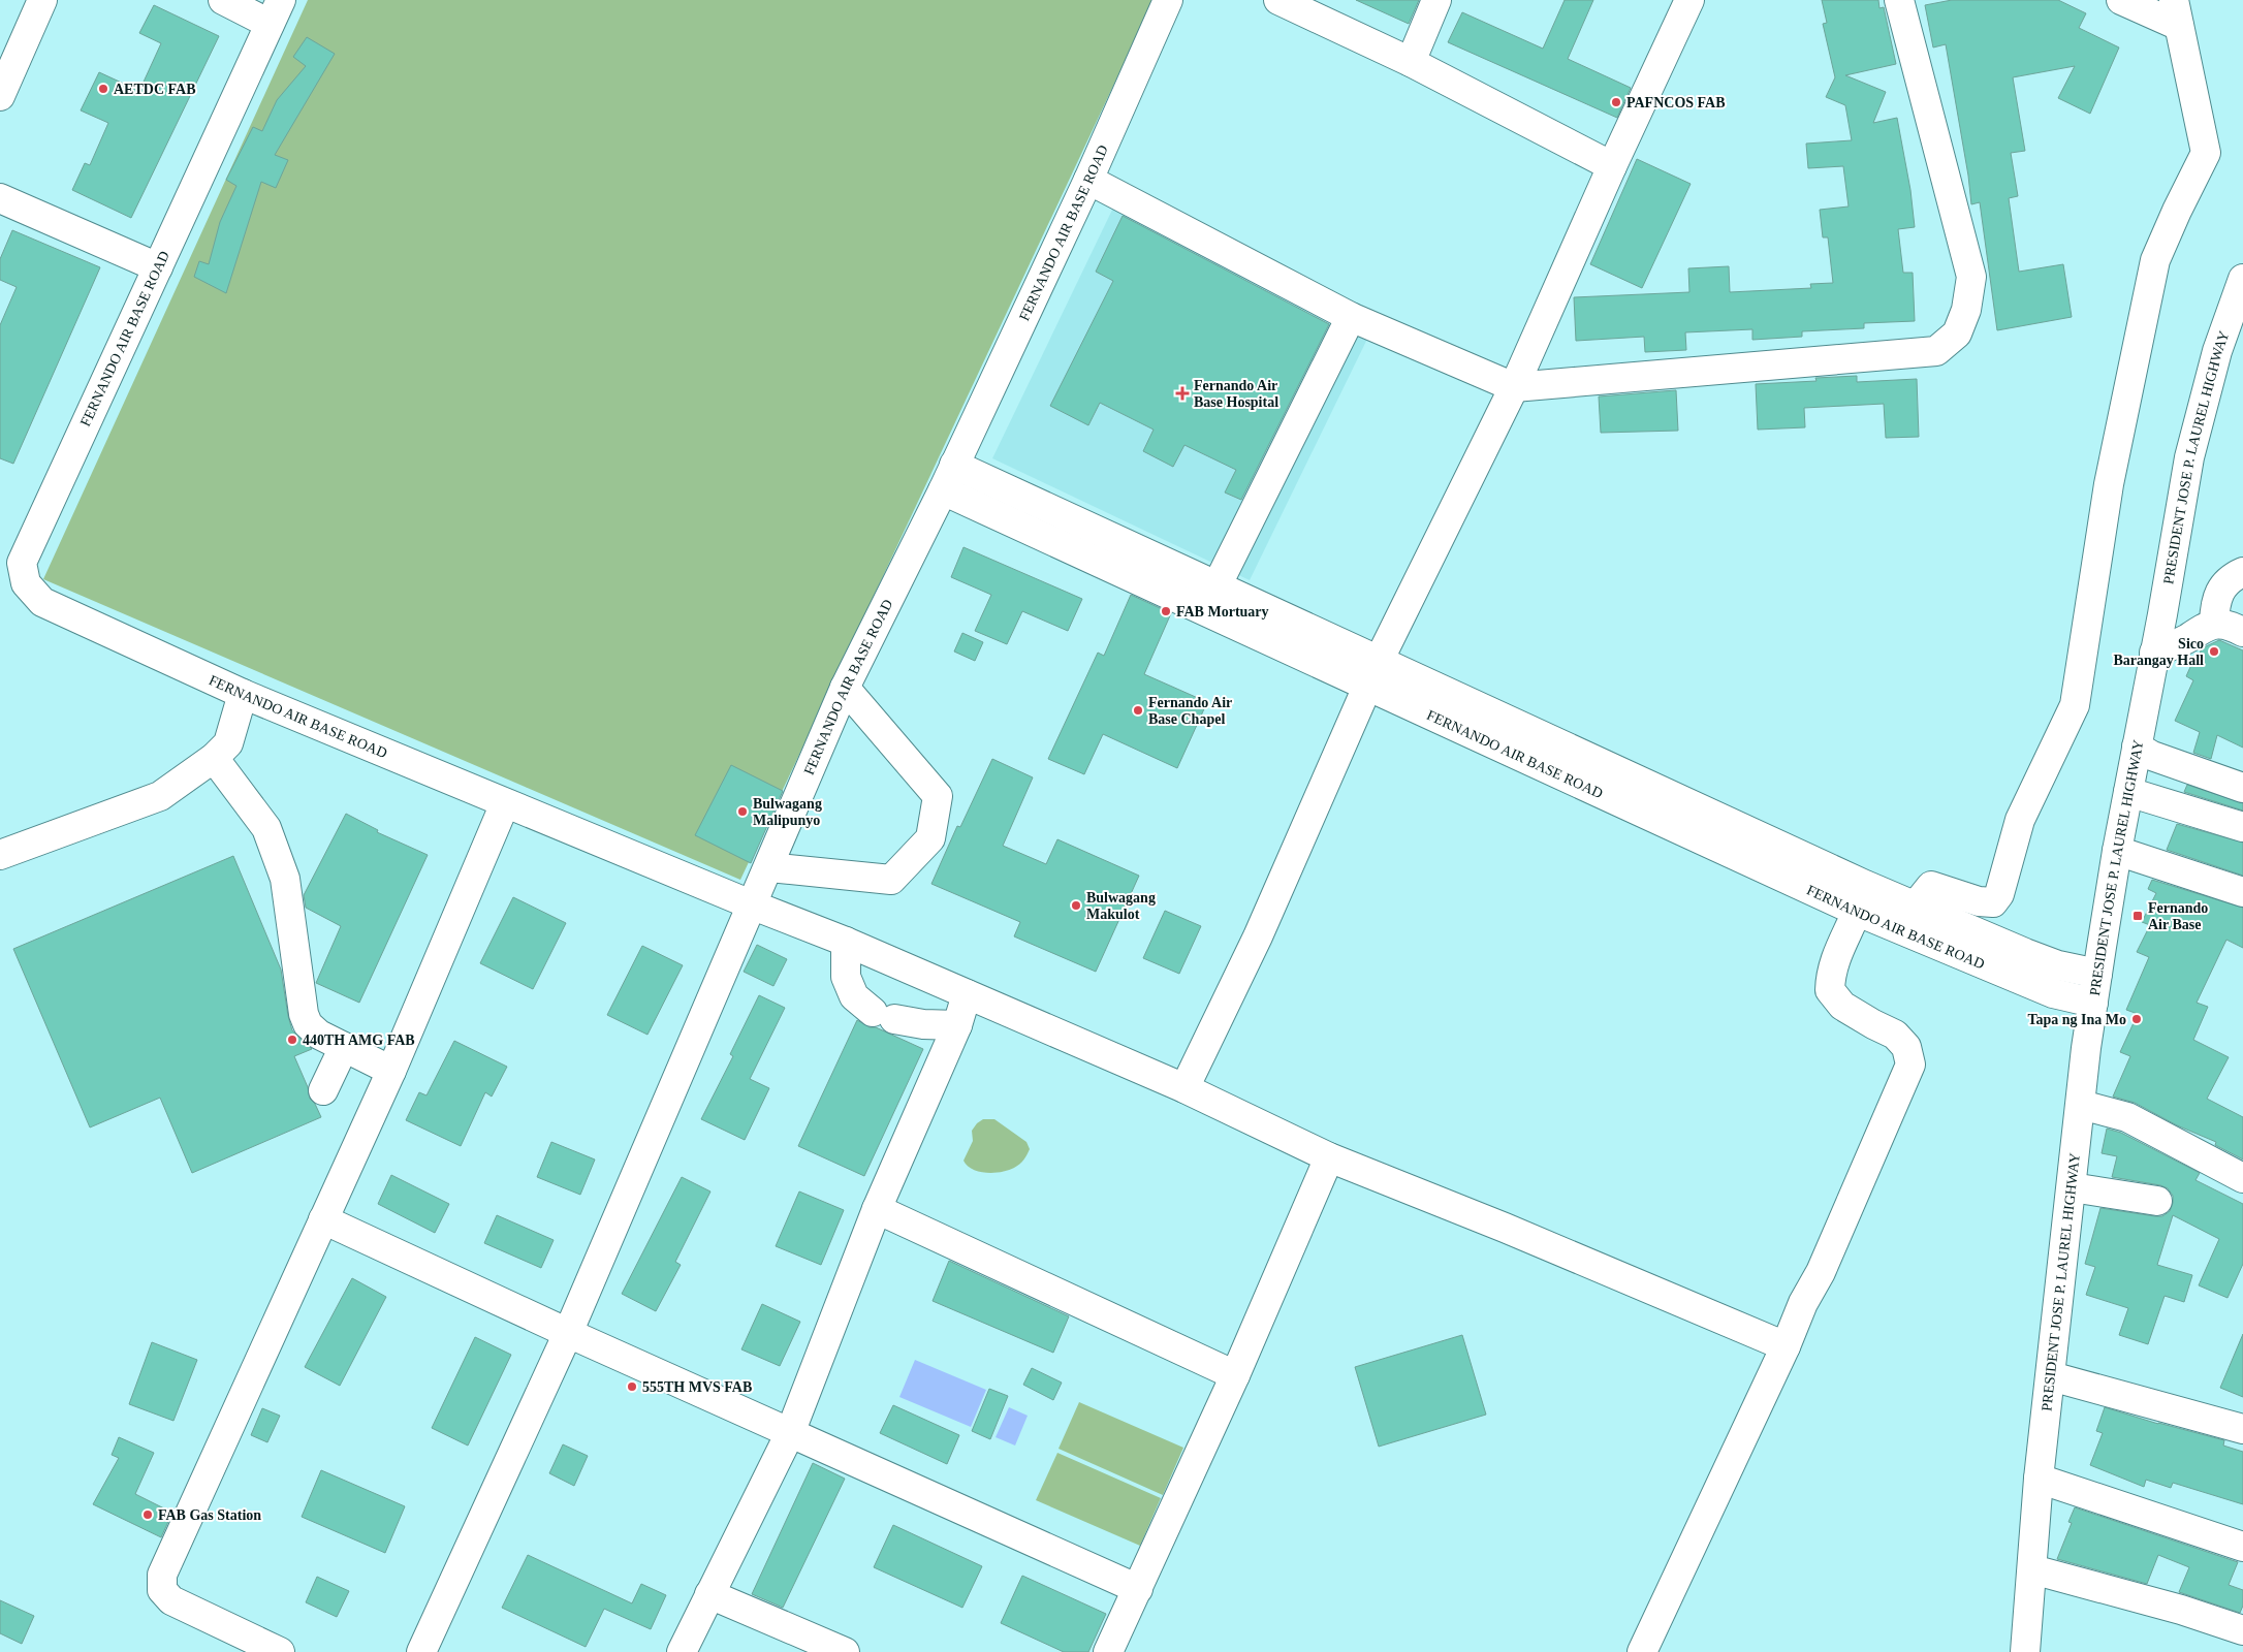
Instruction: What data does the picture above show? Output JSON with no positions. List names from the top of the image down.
{
  "streets": {
    "main road": ["FERNANDO AIR BASE ROAD", "PRESIDENT JOSE P. LAUREL HIGHWAY"]
  },
  "crossings": [
    ["FERNANDO AIR BASE ROAD", "PRESIDENT JOSE P. LAUREL HIGHWAY"]
  ],
  "places": {
    "other": [
      "AETDC FAB",
      "PAFNCOS FAB",
      "FAB Mortuary",
      "Sico Barangay Hall",
      "Fernando Air Base Chapel",
      "Bulwagang Malipunyo",
      "Bulwagang Makulot",
      "Tapa ng Ina Mo",
      "440TH AMG FAB",
      "555TH MVS FAB",
      "FAB Gas Station"
    ],
    "health": ["Fernando Air Base Hospital"],
    "transit": ["Fernando Air Base"]
  }
}
